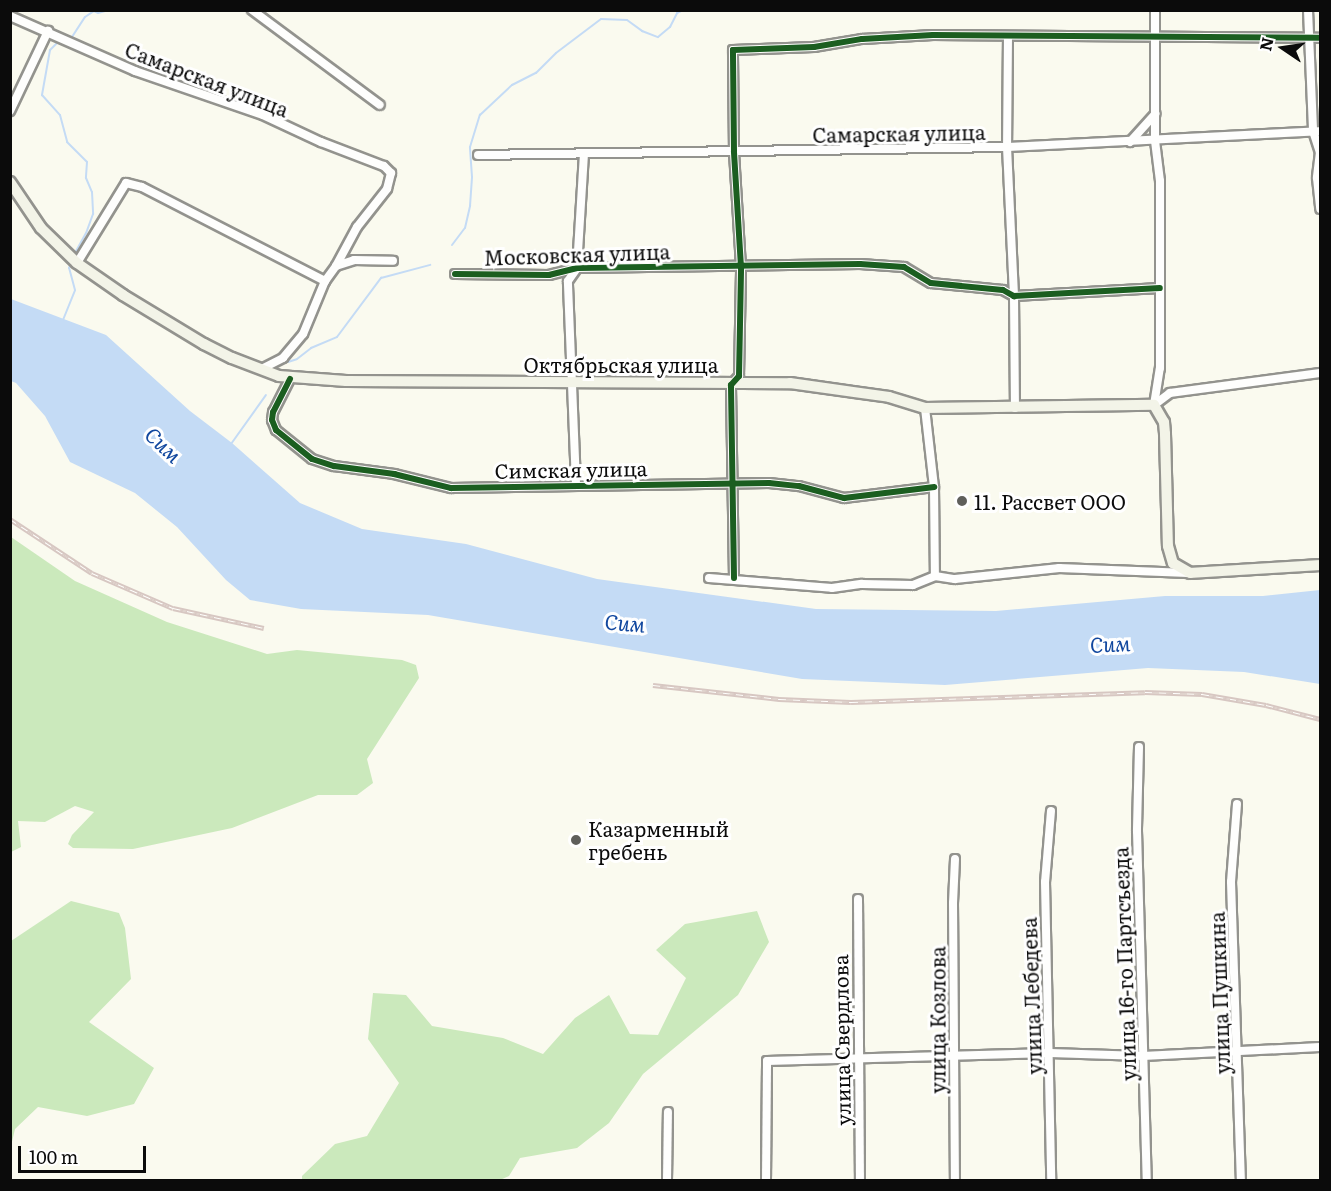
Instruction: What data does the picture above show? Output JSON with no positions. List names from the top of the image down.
{
  "streets": {
    "main road": ["Октябрьская улица"],
    "street": [
      "Самарская улица",
      "Московская улица",
      "Симская улица",
      "улица 16-го Партсъезда",
      "улица Пушкина",
      "улица Лебедева",
      "улица Козлова",
      "улица Свердлова"
    ]
  },
  "crossings": [
    ["Октябрьская улица", "Симская улица"]
  ],
  "water": ["Сим"],
  "places": ["11. Рассвет ООО", "Казарменный гребень"],
  "scale_bar": "100 m",
  "north": "left"
}
